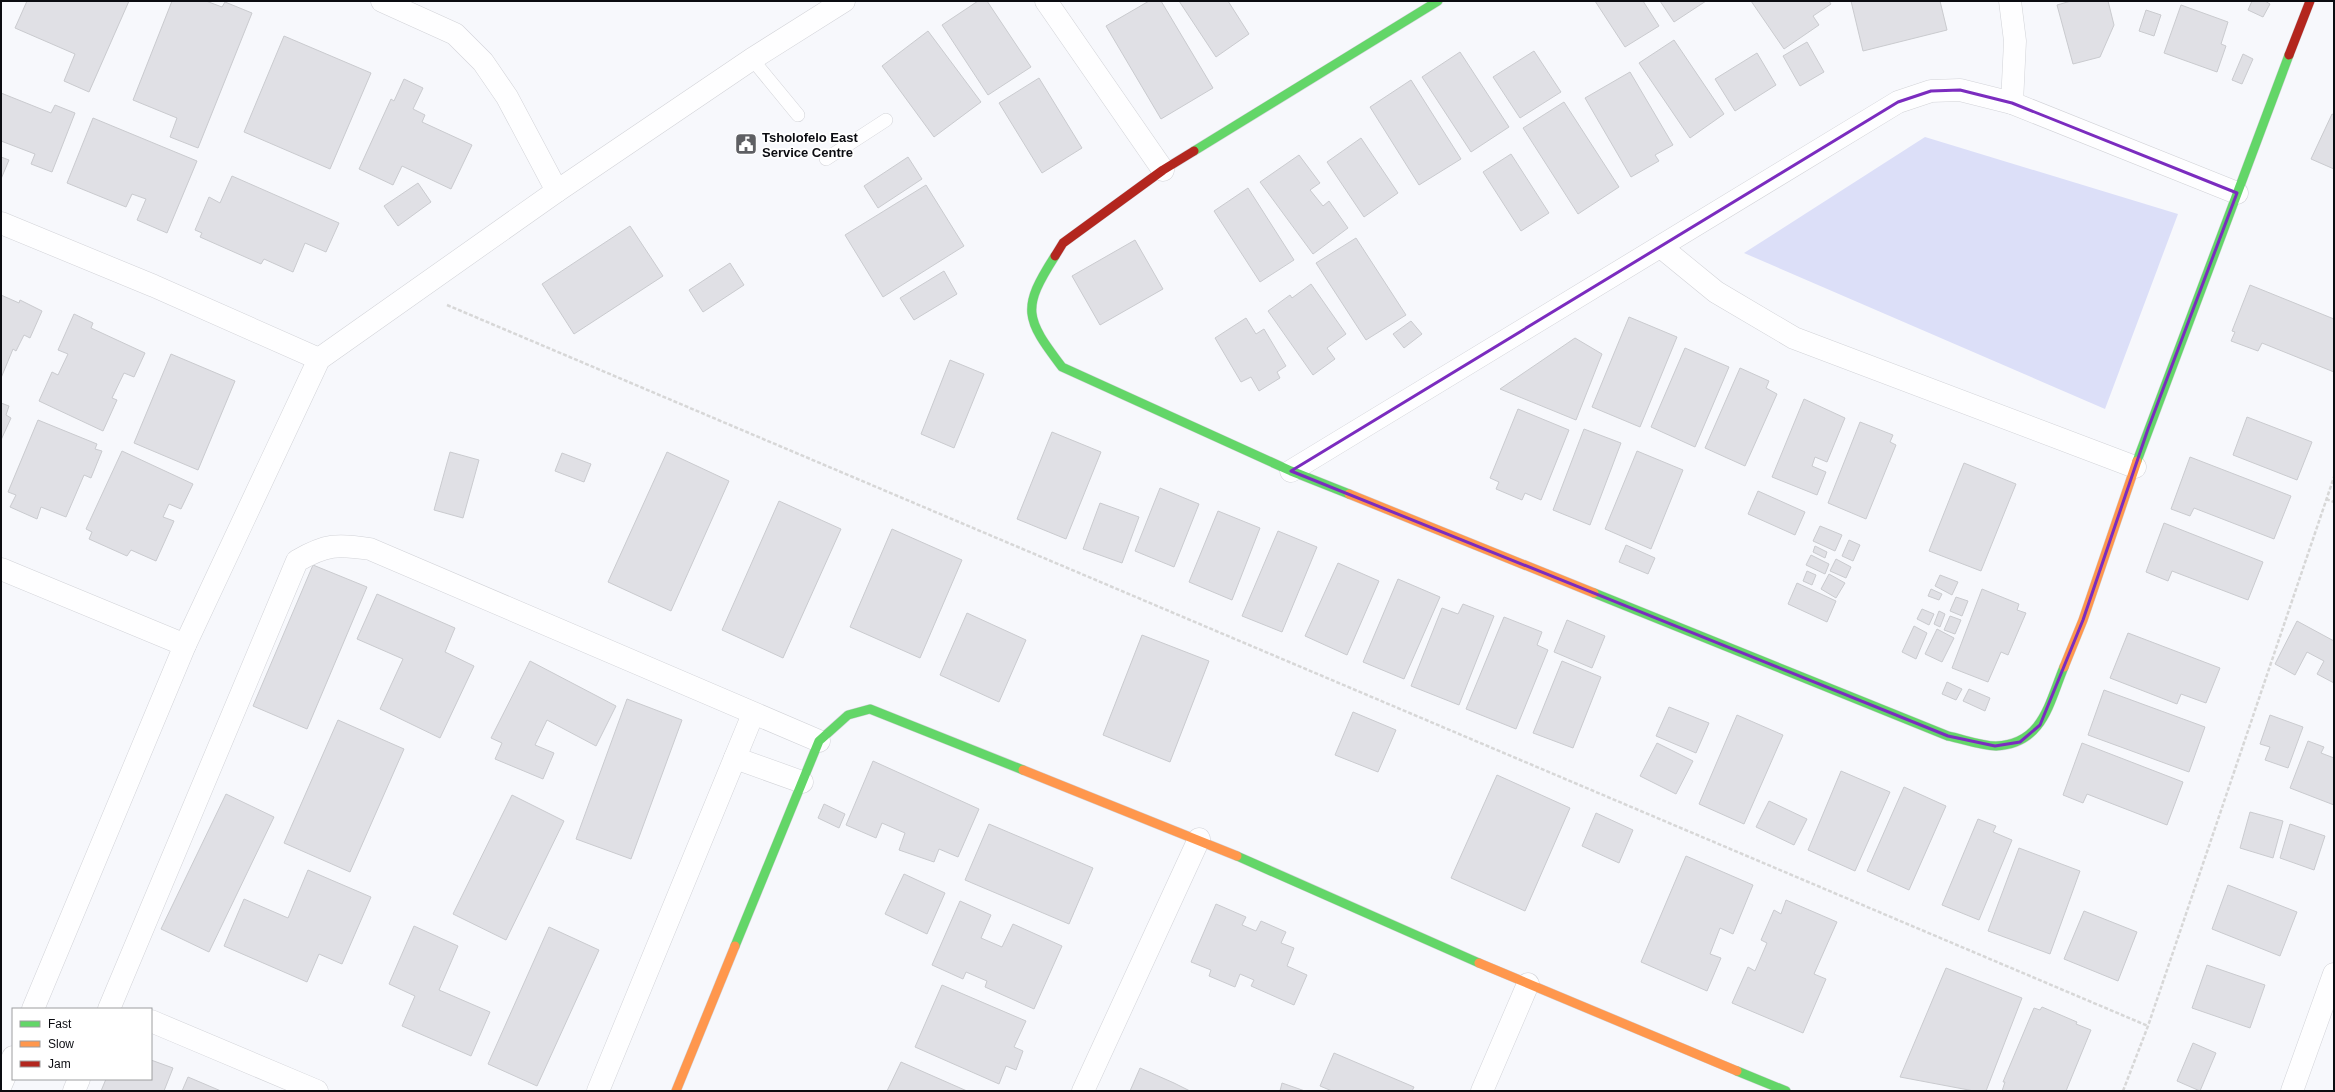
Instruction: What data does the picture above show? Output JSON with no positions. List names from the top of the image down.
{
  "places": {
    "public building": ["Tsholofelo East Service Centre"]
  },
  "legend": ["Fast", "Slow", "Jam"]
}
